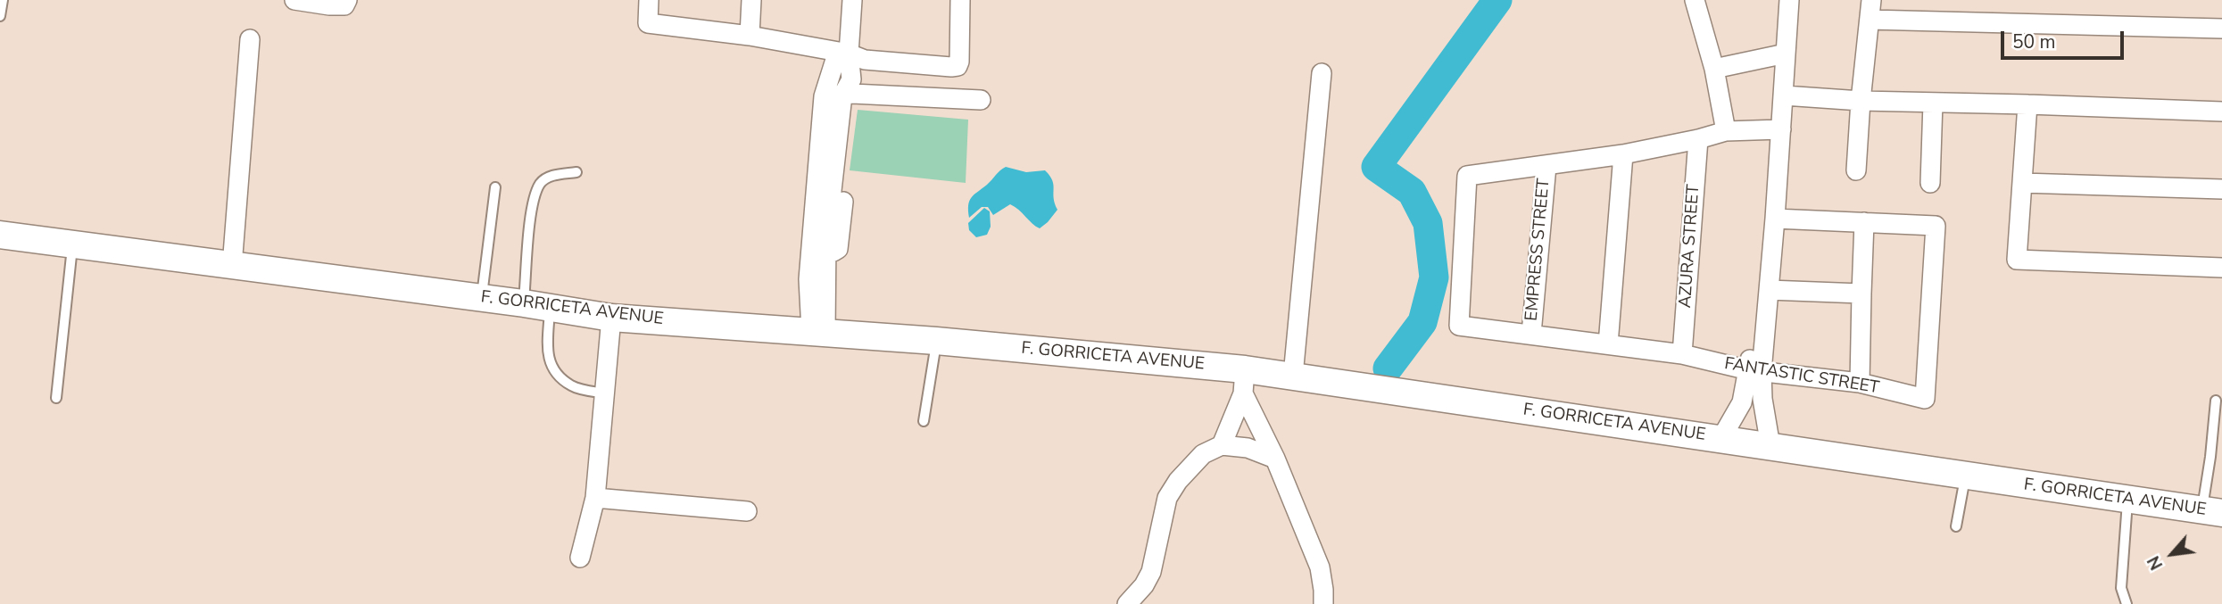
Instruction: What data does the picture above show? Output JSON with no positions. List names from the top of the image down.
{
  "streets": {
    "main road": ["F. GORRICETA AVENUE"],
    "street": ["AZURA STREET", "EMPRESS STREET", "FANTASTIC STREET"]
  },
  "crossings": [
    ["AZURA STREET", "FANTASTIC STREET"],
    ["EMPRESS STREET", "FANTASTIC STREET"]
  ],
  "scale_bar": "50 m",
  "north": "bottom left"
}
